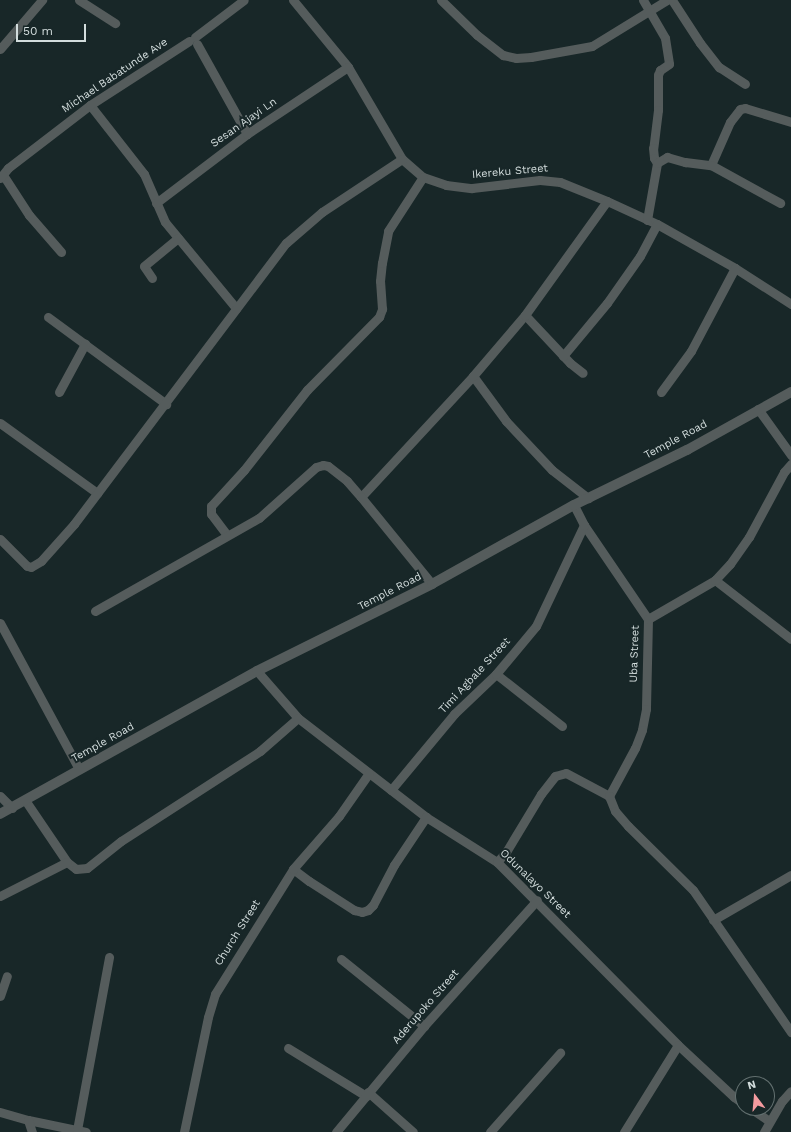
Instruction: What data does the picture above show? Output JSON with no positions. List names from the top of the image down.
{
  "streets": {
    "street": [
      "Michael Babatunde Ave",
      "Sesan Ajayi Ln",
      "Ikereku Street",
      "Temple Road",
      "Uba Street",
      "Timi Agbale Street",
      "Odunalayo Street",
      "Church Street",
      "Aderupoko Street"
    ]
  },
  "crossings": [
    ["Sesan Ajayi Ln", "Ikereku Street"],
    ["Temple Road", "Odunalayo Street"],
    ["Uba Street", "Timi Agbale Street"],
    ["Timi Agbale Street", "Odunalayo Street"],
    ["Odunalayo Street", "Church Street"],
    ["Odunalayo Street", "Aderupoko Street"]
  ],
  "scale_bar": "50 m",
  "north": "top"
}
